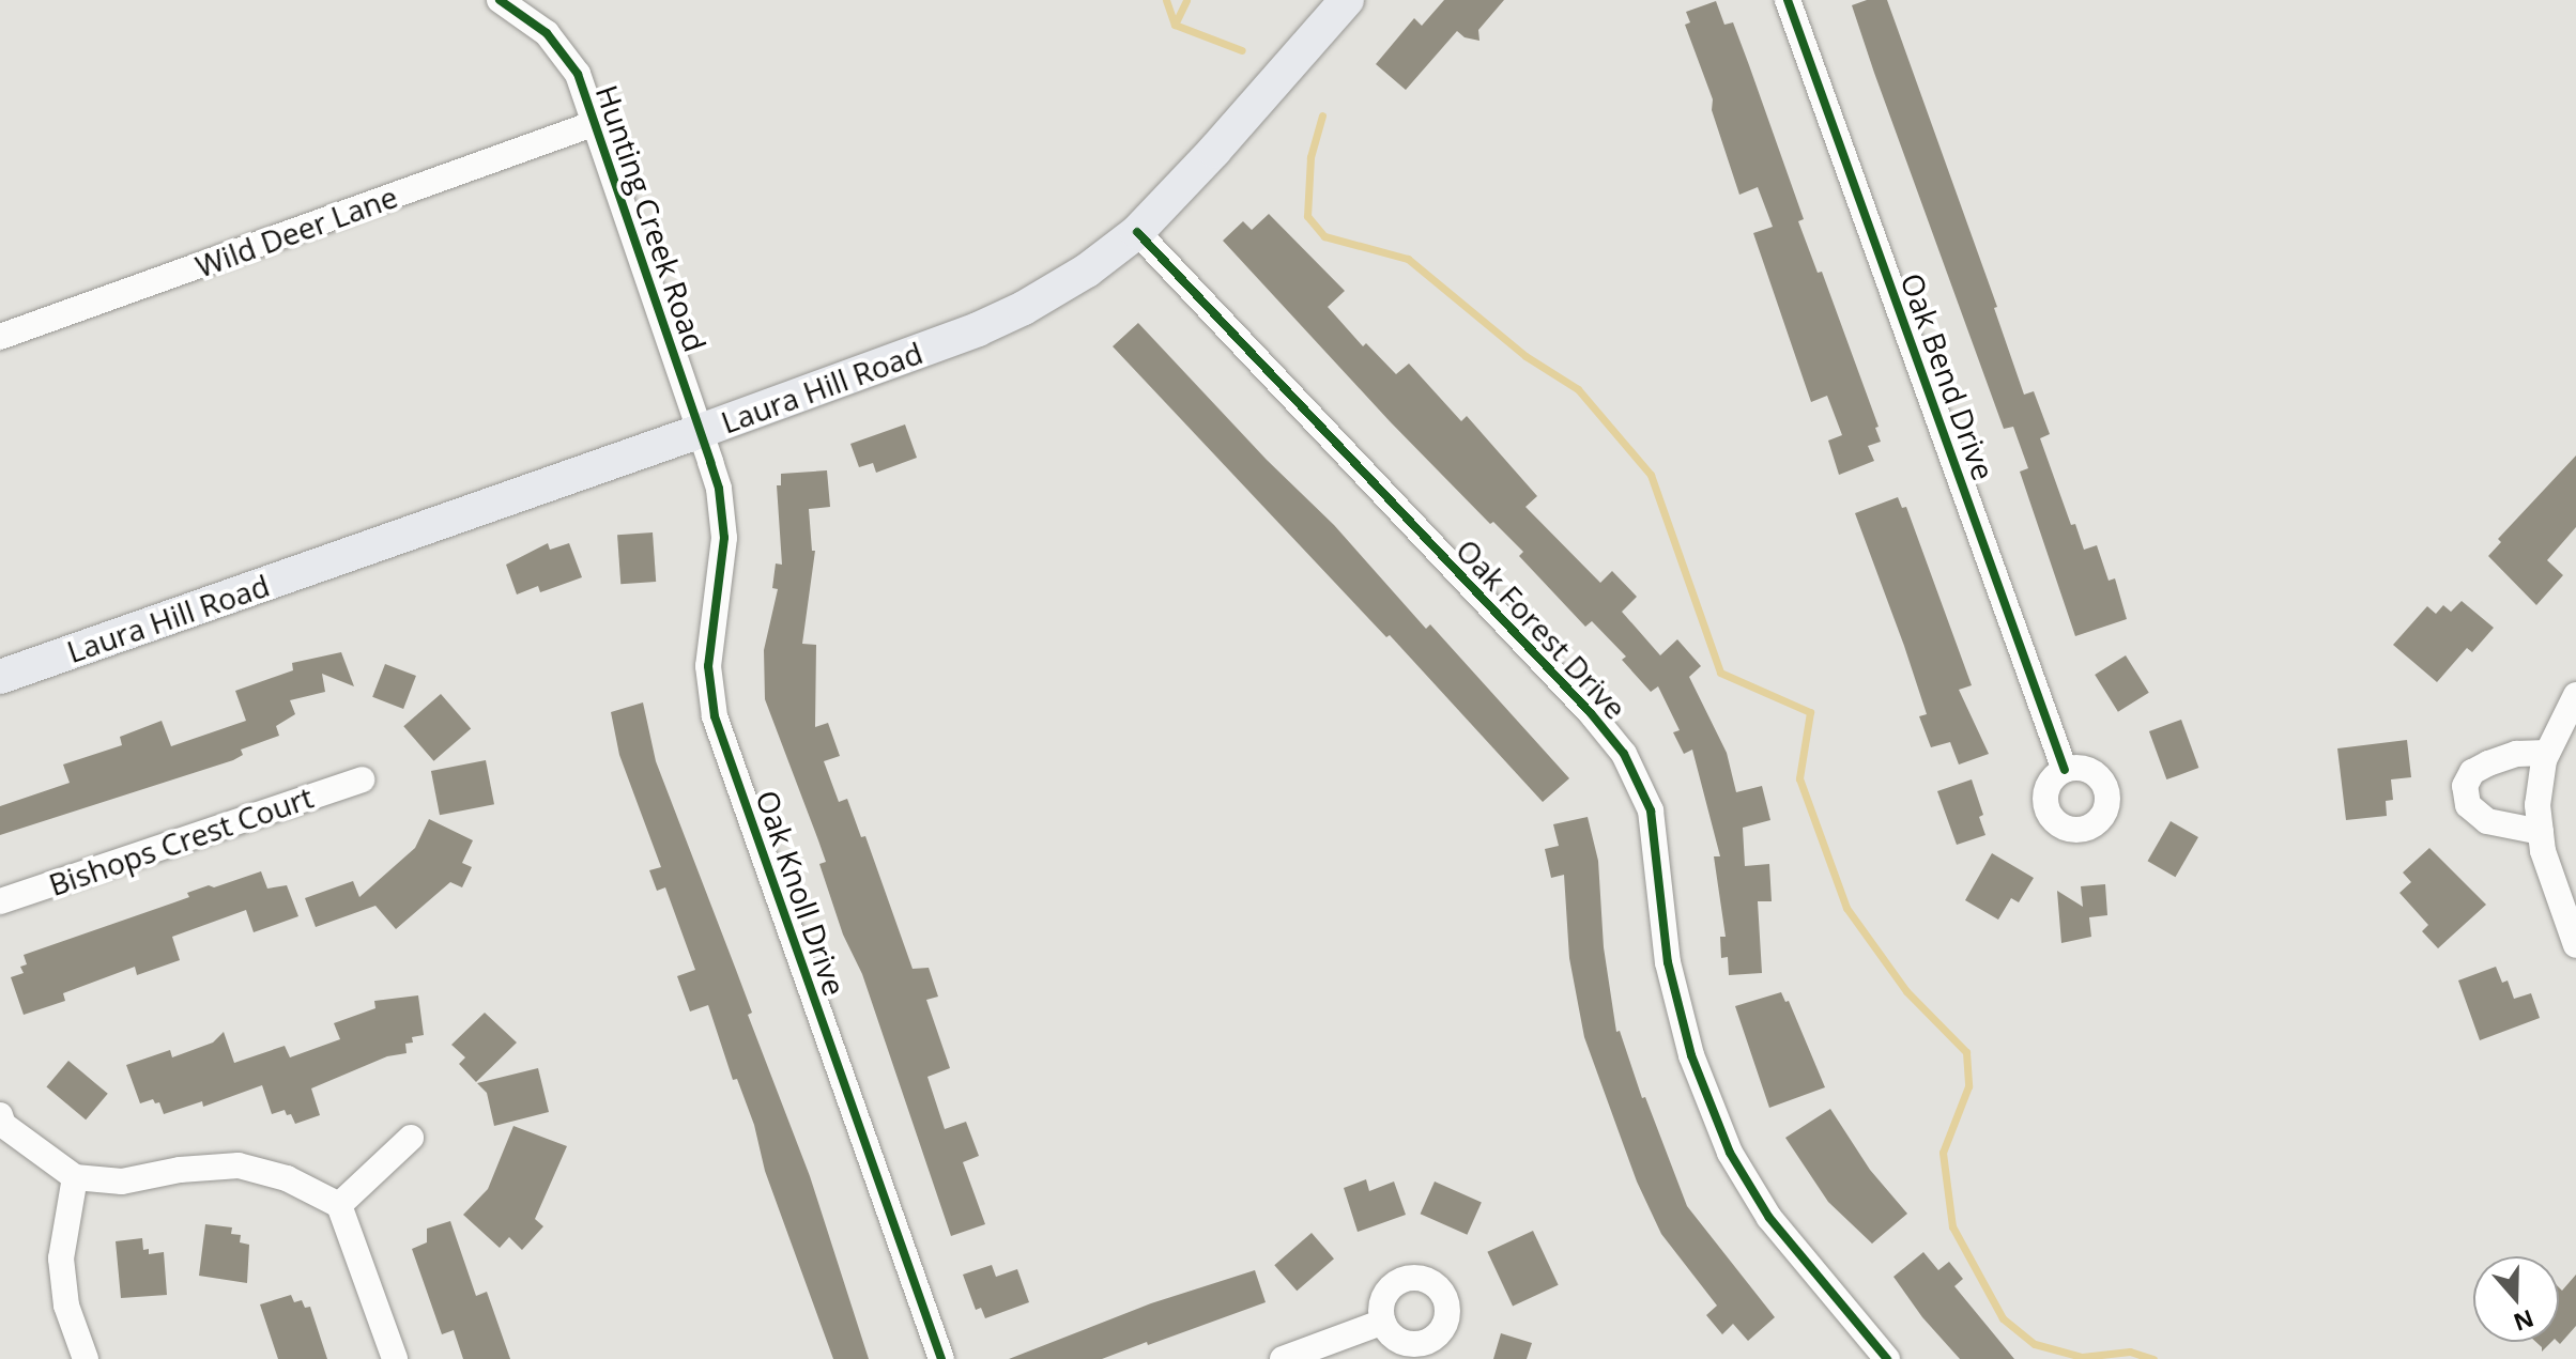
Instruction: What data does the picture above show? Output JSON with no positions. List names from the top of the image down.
{
  "streets": {
    "main road": ["Laura Hill Road"],
    "street": [
      "Hunting Creek Road",
      "Wild Deer Lane",
      "Oak Bend Drive",
      "Oak Forest Drive",
      "Bishops Crest Court",
      "Oak Knoll Drive"
    ]
  },
  "crossings": [
    ["Hunting Creek Road", "Wild Deer Lane"],
    ["Hunting Creek Road", "Laura Hill Road"],
    ["Hunting Creek Road", "Oak Knoll Drive"],
    ["Laura Hill Road", "Oak Forest Drive"],
    ["Laura Hill Road", "Oak Knoll Drive"]
  ],
  "north": "bottom"
}
